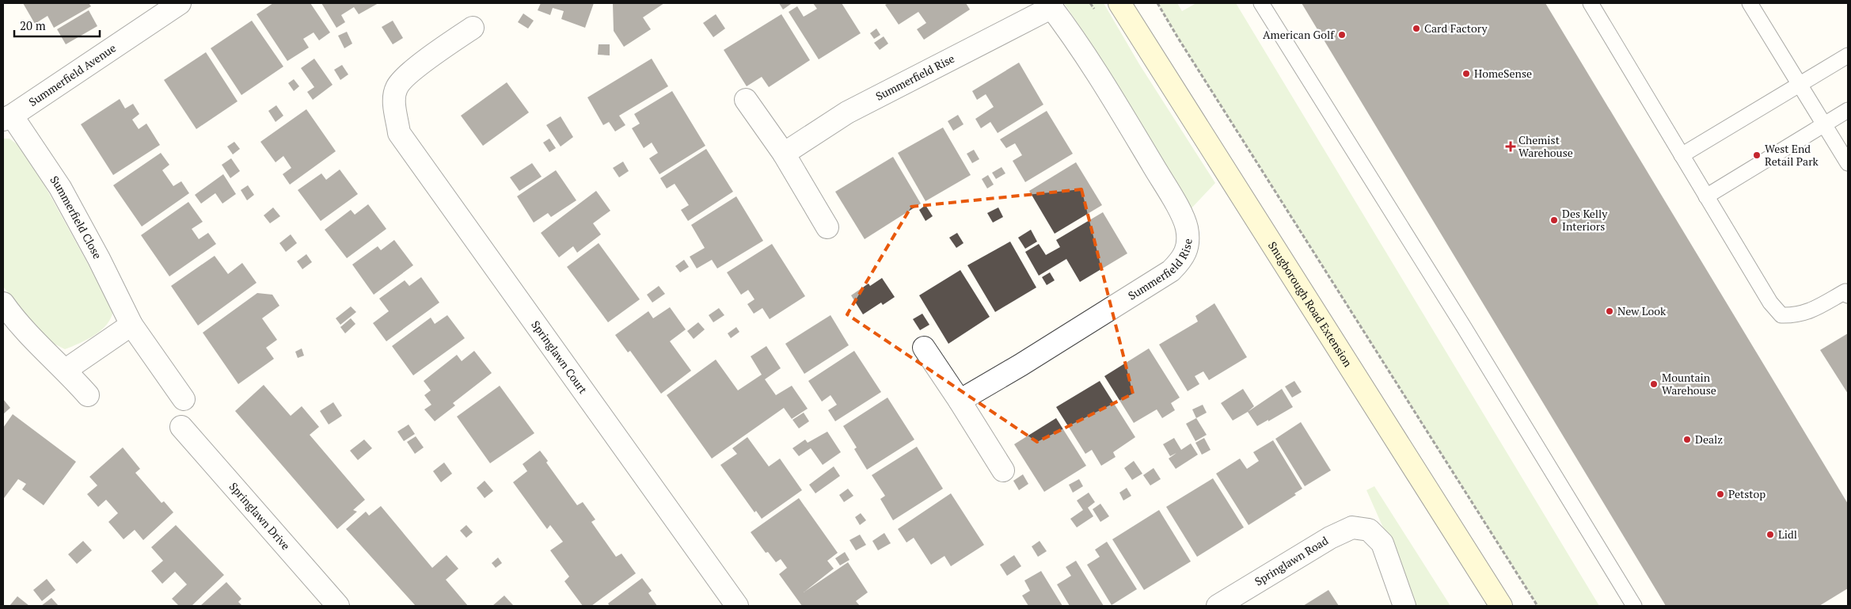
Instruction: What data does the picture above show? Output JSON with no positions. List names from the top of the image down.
{
  "streets": {
    "main road": ["Snugborough Road Extension"],
    "street": [
      "Summerfield Avenue",
      "Summerfield Rise",
      "Summerfield Close",
      "Springlawn Court",
      "Springlawn Drive",
      "Springlawn Road"
    ]
  },
  "crossings": [
    ["Summerfield Avenue", "Summerfield Close"]
  ],
  "places": {
    "other": [
      "Card Factory",
      "American Golf",
      "HomeSense",
      "West End Retail Park",
      "Des Kelly Interiors",
      "New Look",
      "Mountain Warehouse",
      "Dealz",
      "Petstop",
      "Lidl"
    ],
    "health": ["Chemist Warehouse"]
  },
  "scale_bar": "20 m"
}
